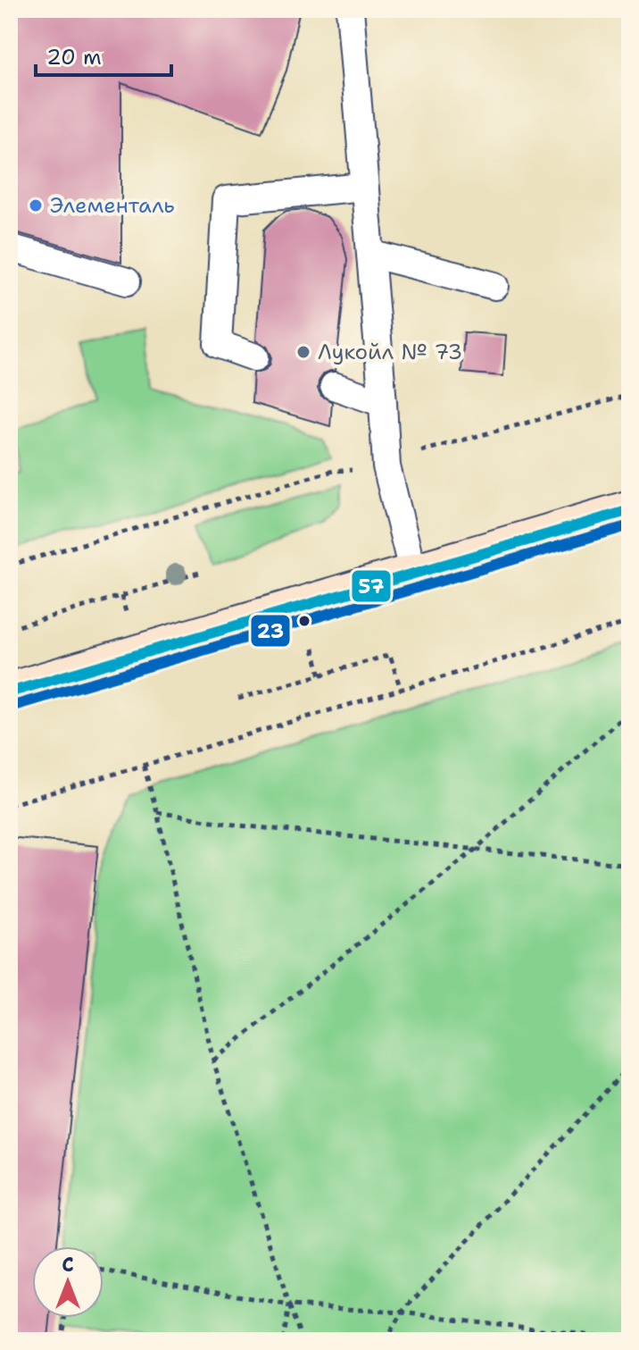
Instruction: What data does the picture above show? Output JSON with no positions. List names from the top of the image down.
{
  "places": ["Элементаль", "Лукойл № 73"],
  "lines": ["transit line 57", "transit line 23"],
  "scale_bar": "20 m",
  "north": "top"
}
